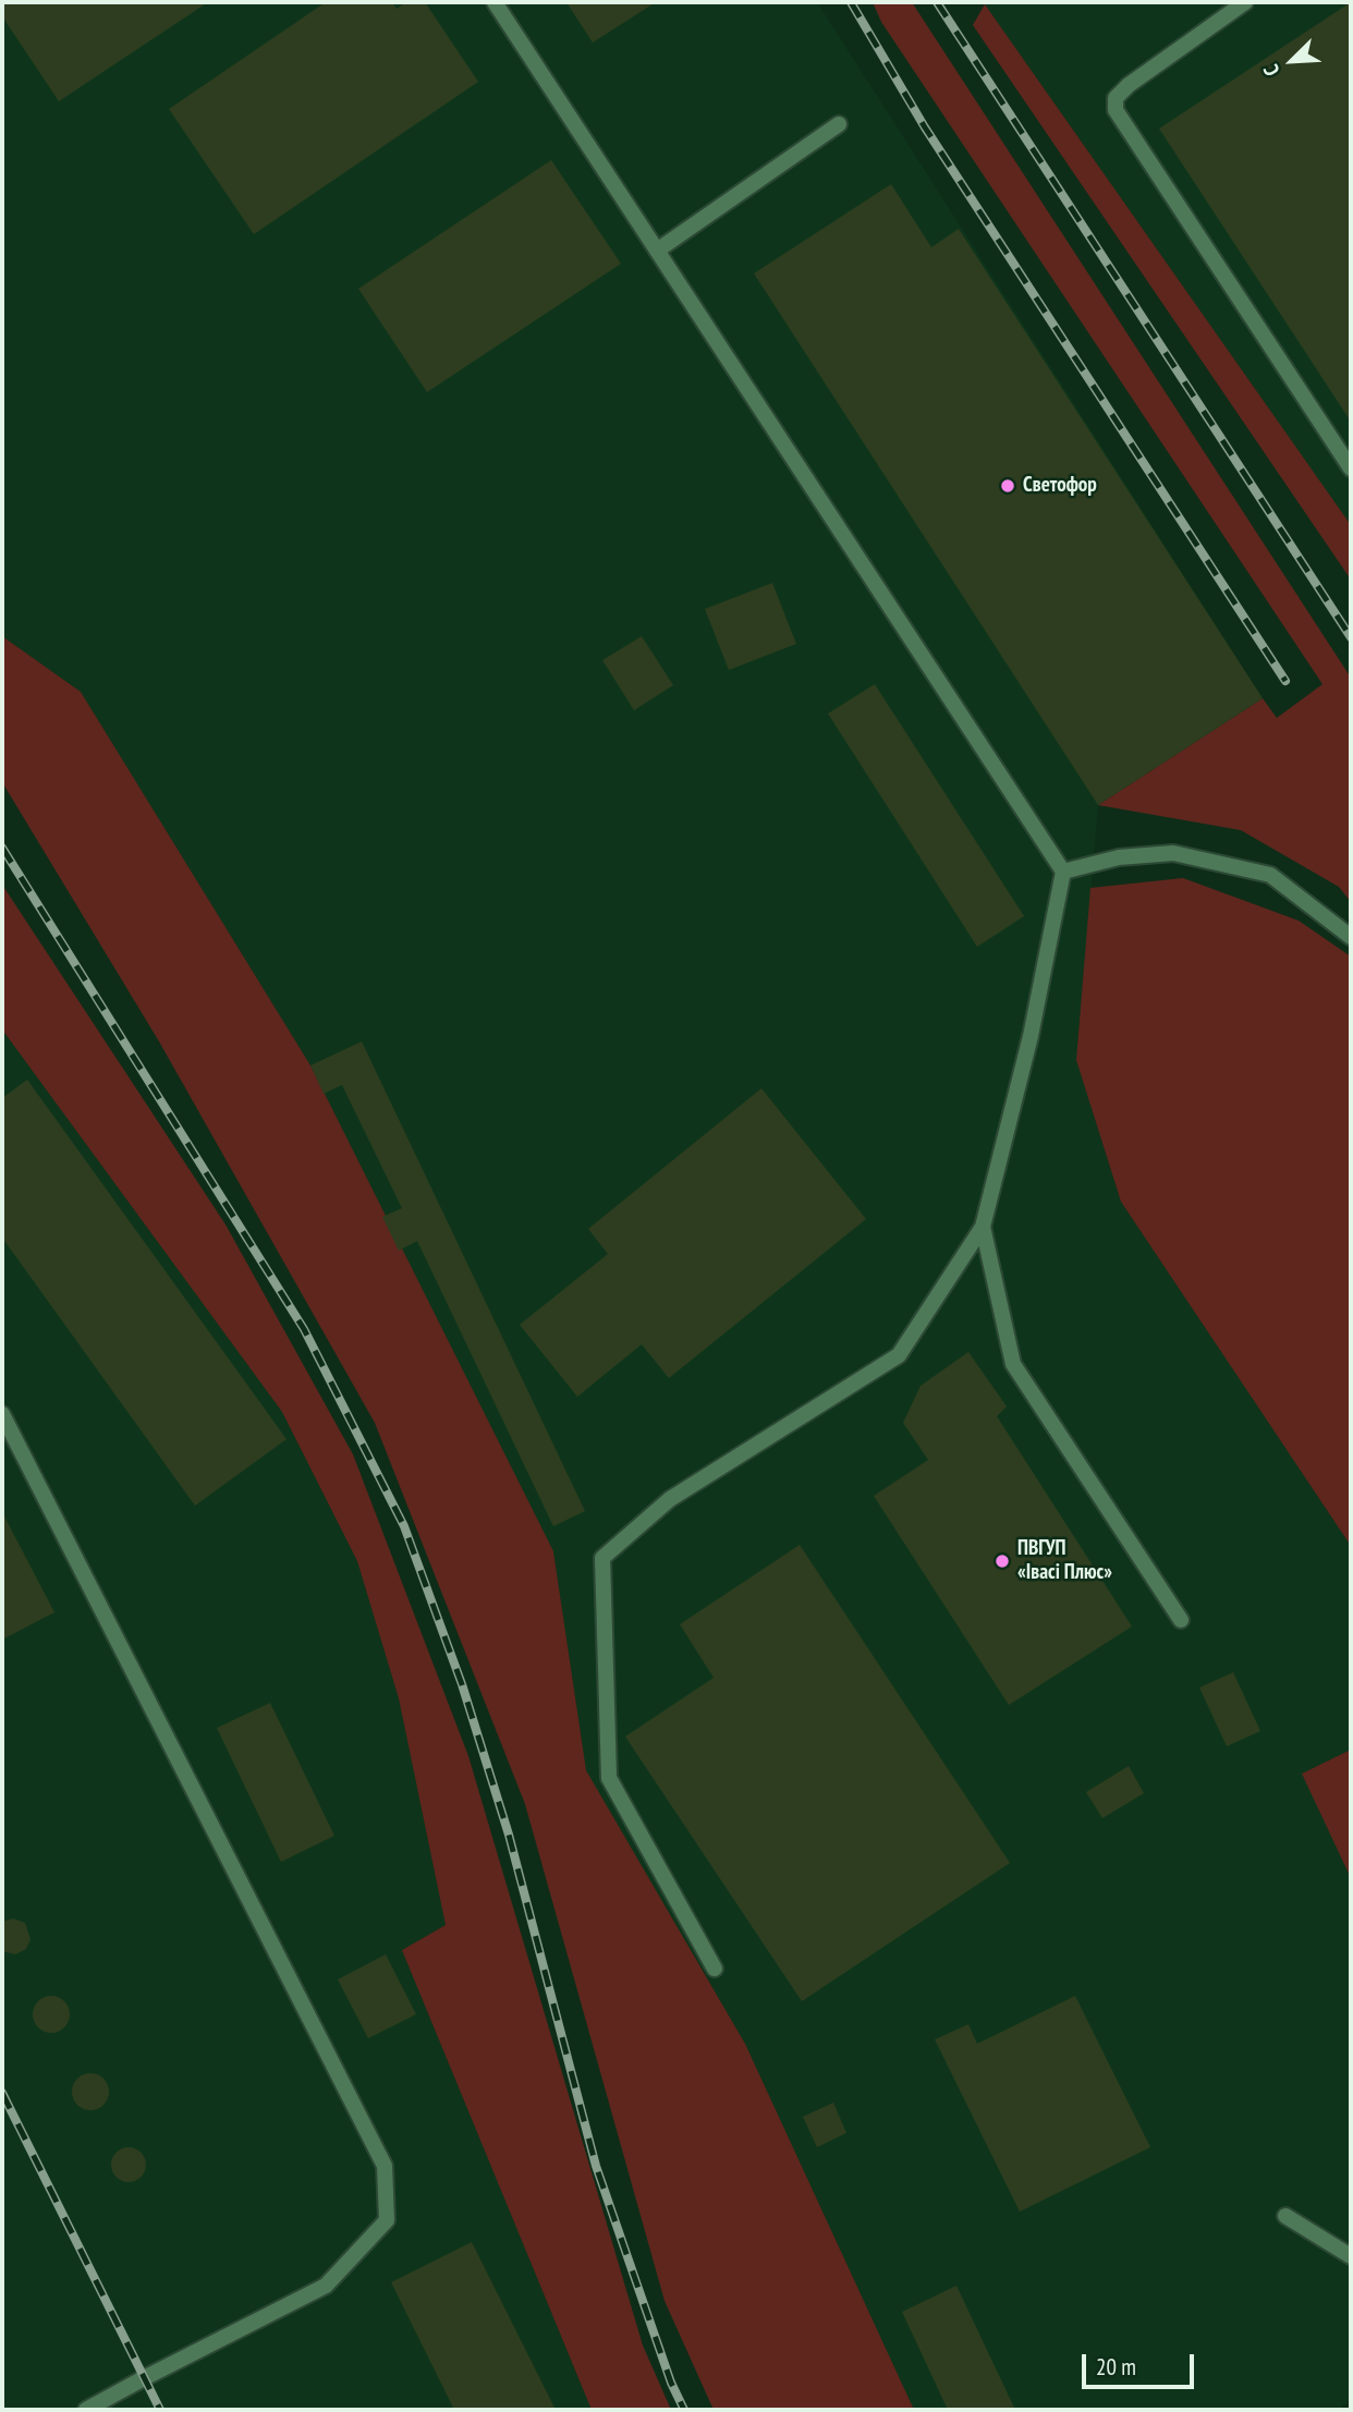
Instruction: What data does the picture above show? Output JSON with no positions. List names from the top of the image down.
{
  "places": ["Светофор", "ПВГУП «Івасі Плюс»"],
  "scale_bar": "20 m",
  "north": "bottom left"
}
